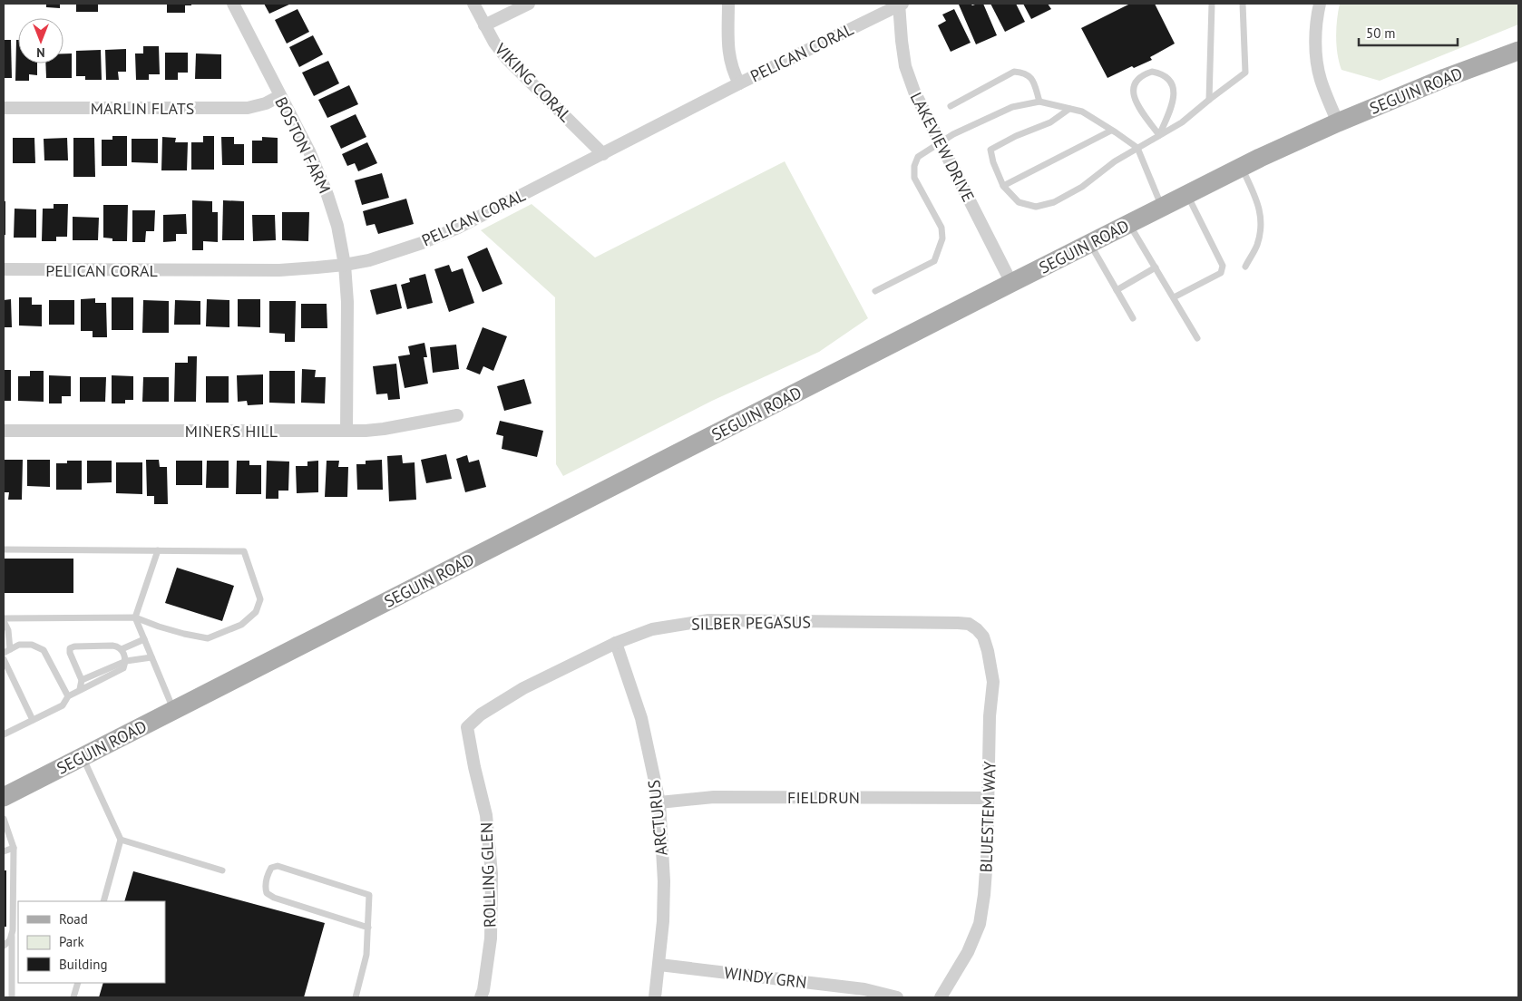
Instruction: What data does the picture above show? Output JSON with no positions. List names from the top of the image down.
{
  "streets": {
    "main road": ["SEGUIN ROAD"],
    "street": [
      "PELICAN CORAL",
      "VIKING CORAL",
      "MARLIN FLATS",
      "BOSTON FARM",
      "LAKEVIEW DRIVE",
      "MINERS HILL",
      "SILBER PEGASUS",
      "FIELDRUN",
      "BLUESTEM WAY",
      "ARCTURUS",
      "ROLLING GLEN",
      "WINDY GRN"
    ]
  },
  "crossings": [
    ["PELICAN CORAL", "VIKING CORAL"],
    ["PELICAN CORAL", "BOSTON FARM"],
    ["PELICAN CORAL", "LAKEVIEW DRIVE"],
    ["SEGUIN ROAD", "LAKEVIEW DRIVE"],
    ["MARLIN FLATS", "BOSTON FARM"],
    ["BOSTON FARM", "MINERS HILL"],
    ["SILBER PEGASUS", "BLUESTEM WAY"],
    ["SILBER PEGASUS", "ARCTURUS"],
    ["SILBER PEGASUS", "ROLLING GLEN"],
    ["FIELDRUN", "BLUESTEM WAY"],
    ["FIELDRUN", "ARCTURUS"],
    ["ARCTURUS", "WINDY GRN"]
  ],
  "legend": ["Road", "Park", "Building"],
  "scale_bar": "50 m",
  "north": "bottom"
}
